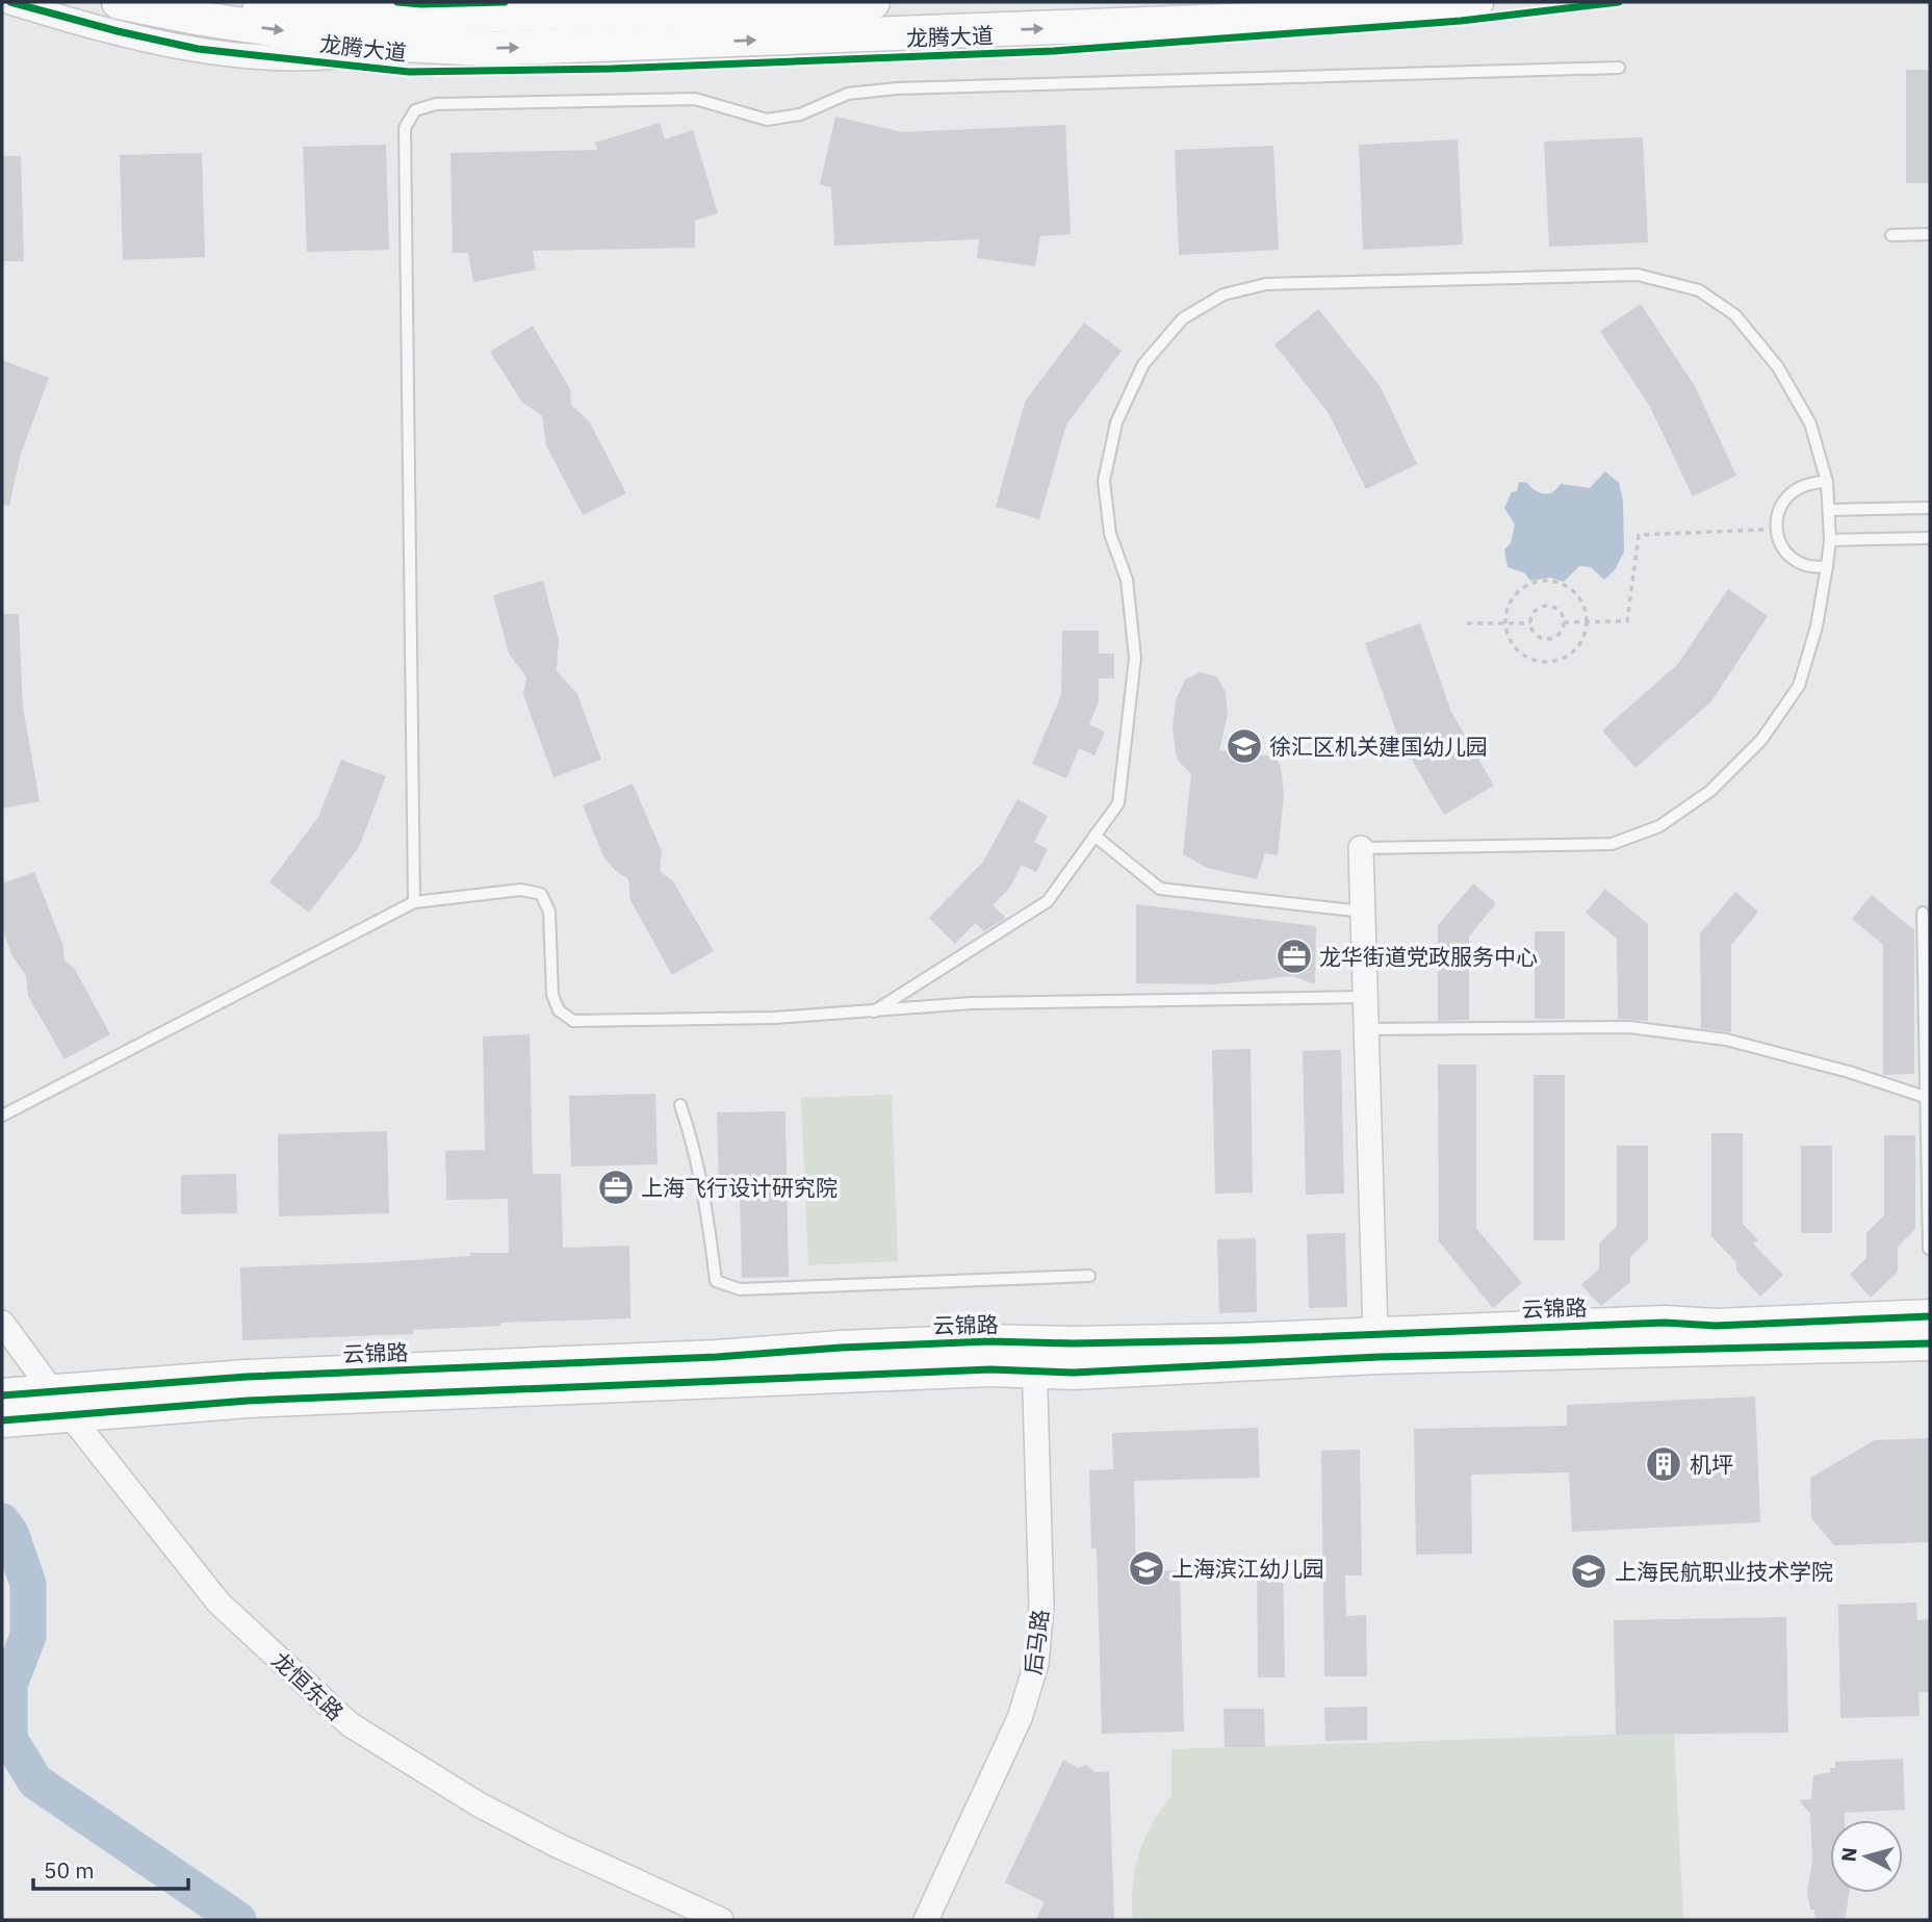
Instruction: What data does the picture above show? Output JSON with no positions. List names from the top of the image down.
{
  "streets": {
    "main road": ["龙腾大道", "云锦路"],
    "street": ["后马路", "龙恒东路"]
  },
  "crossings": [
    ["云锦路", "后马路"],
    ["云锦路", "龙恒东路"]
  ],
  "places": {
    "school or university": ["徐汇区机关建国幼儿园", "上海滨江幼儿园", "上海民航职业技术学院"],
    "office": ["龙华街道党政服务中心", "上海飞行设计研究院"],
    "building": ["机坪"]
  },
  "scale_bar": "50 m",
  "north": "left"
}
